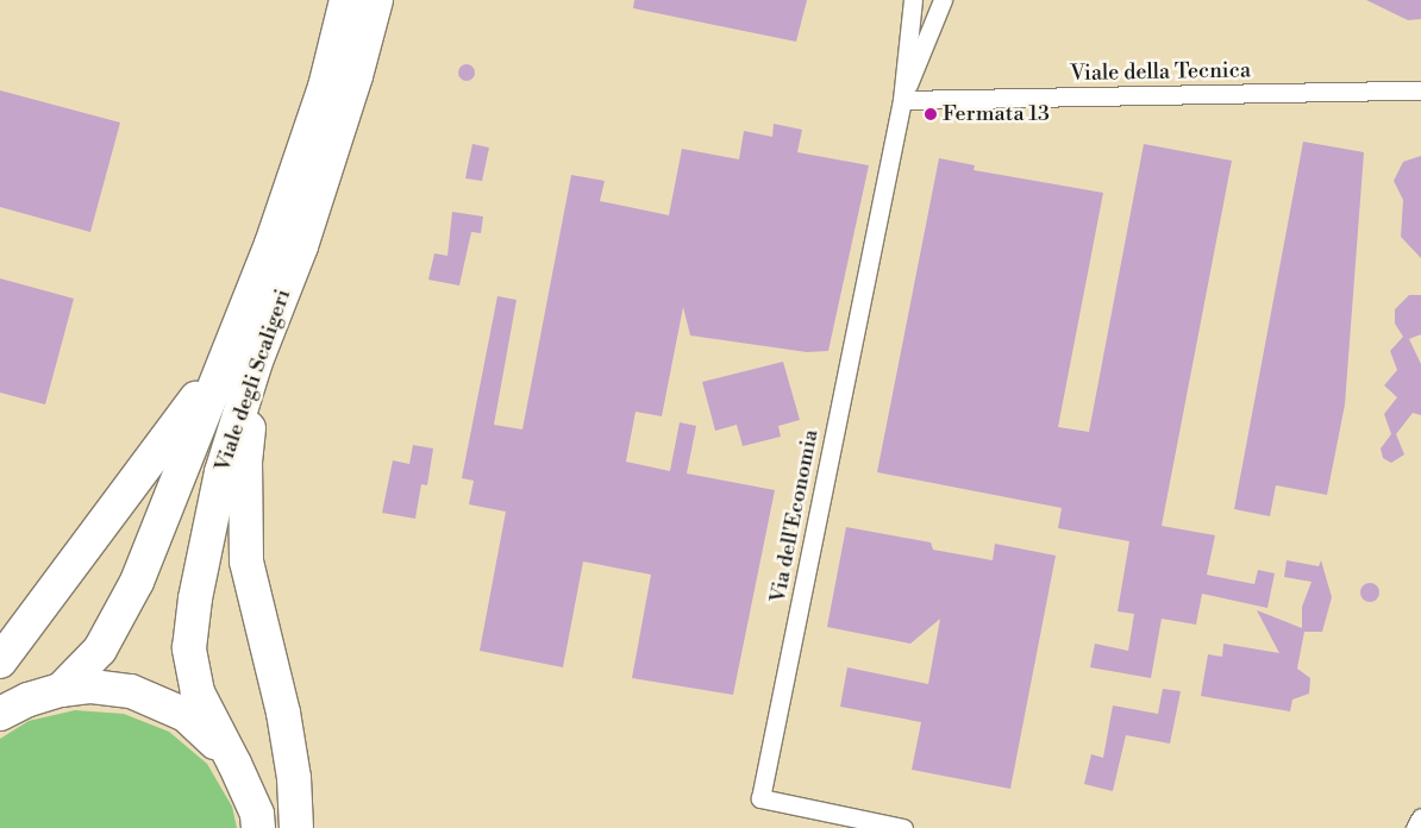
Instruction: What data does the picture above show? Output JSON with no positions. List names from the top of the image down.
{
  "streets": {
    "highway": ["Viale degli Scaligeri"],
    "street": ["Viale della Tecnica", "Via dell'Economia"]
  },
  "crossings": [
    ["Viale della Tecnica", "Via dell'Economia"]
  ],
  "places": ["Fermata 13"]
}
